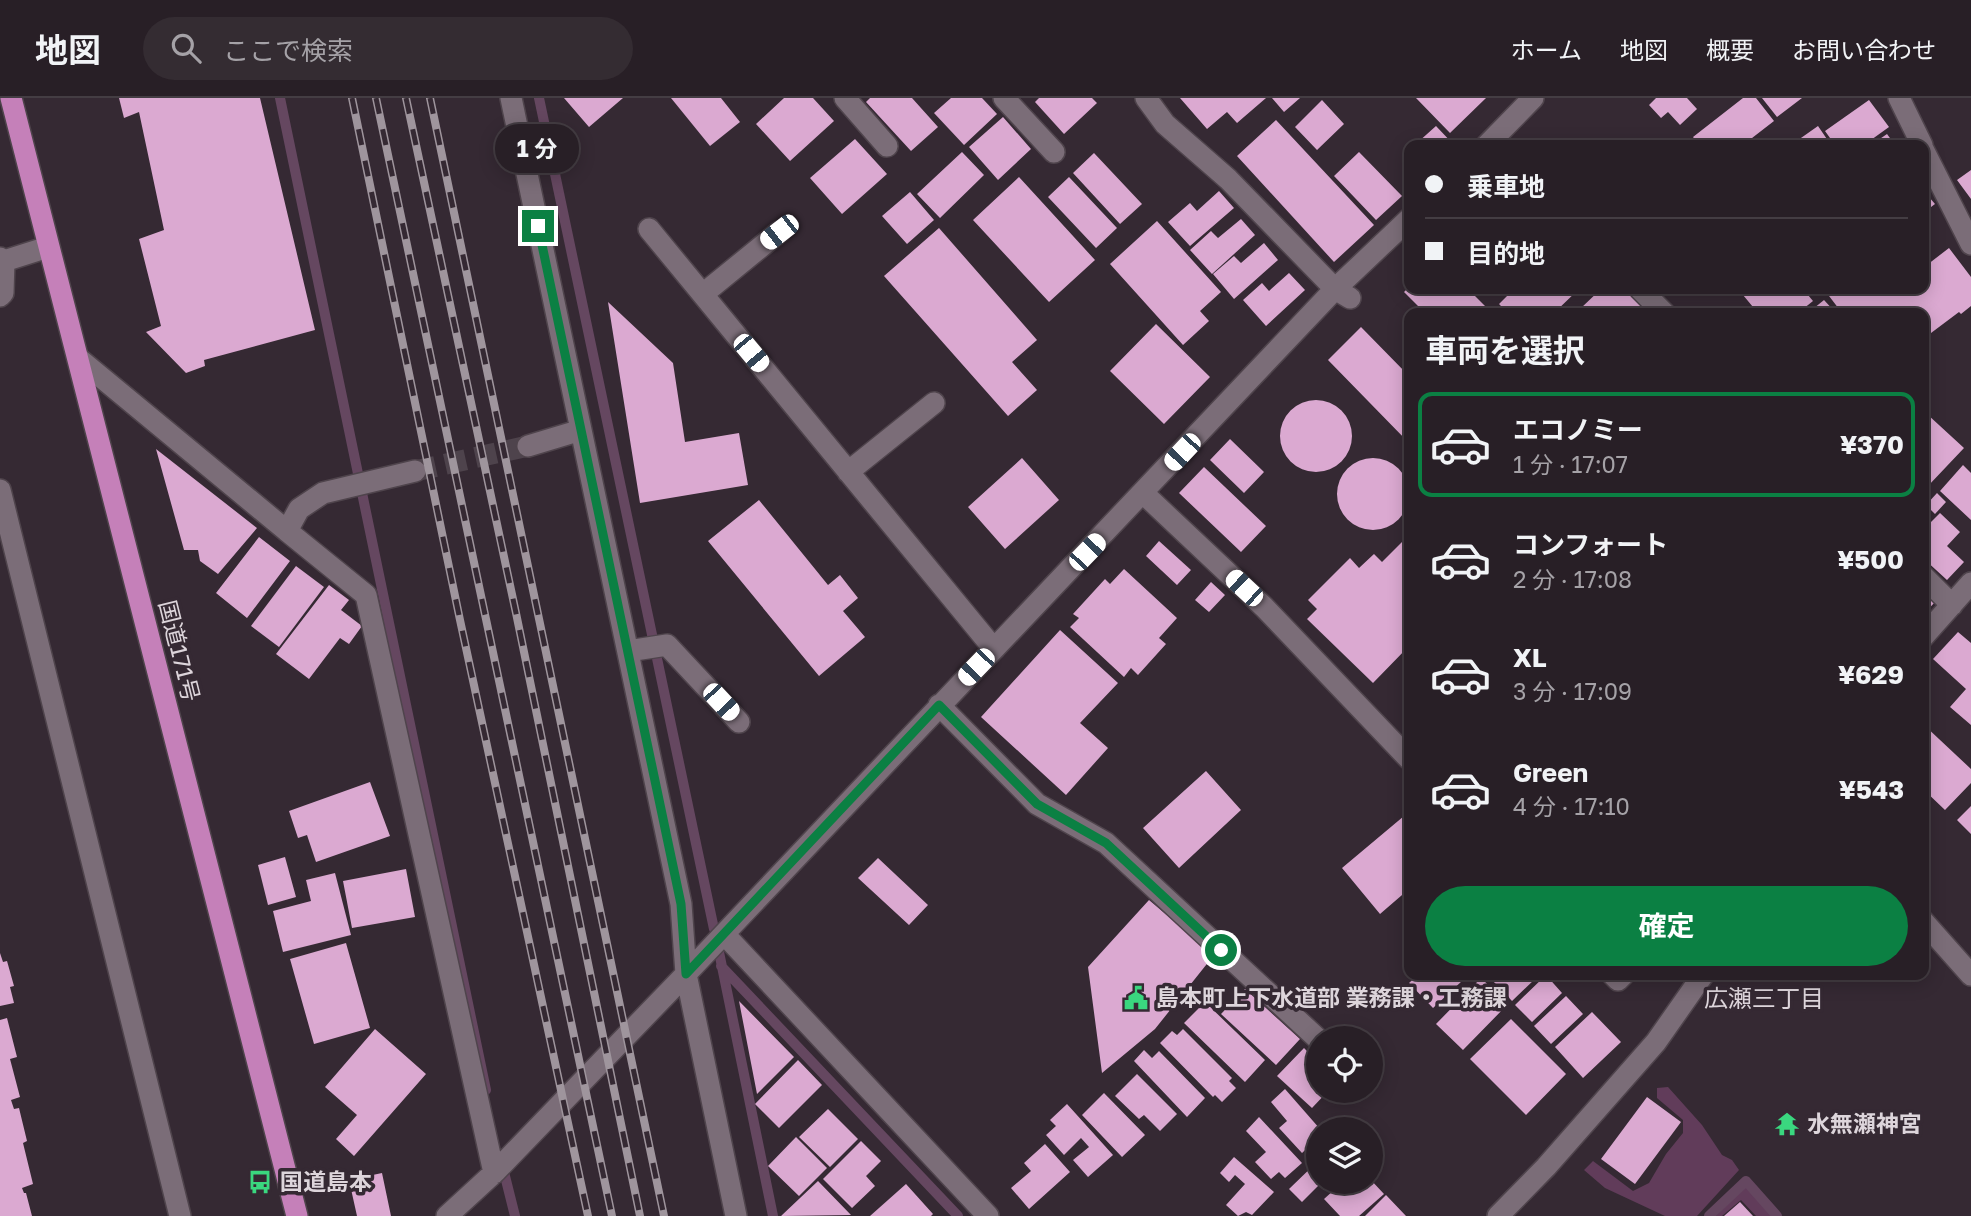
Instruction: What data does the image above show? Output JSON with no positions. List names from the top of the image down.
{
  "streets": {
    "highway": ["国道171号"]
  },
  "districts": ["広瀬三丁目"],
  "places": {
    "public building": ["島本町上下水道部 業務課・工務課"],
    "temple": ["水無瀬神宮"],
    "bus stop": ["国道島本"]
  },
  "page": {
    "header": "地図",
    "search": "ここで検索",
    "nav": [
      "ホーム",
      "地図",
      "概要",
      "お問い合わせ"
    ],
    "bubble": "1 分",
    "banner": ["乗車地", "目的地"],
    "heading": "車両を選択",
    "list": [
      {
        "name": "エコノミー",
        "note": "1 分 · 17:07",
        "value": "¥370"
      },
      {
        "name": "コンフォート",
        "note": "2 分 · 17:08",
        "value": "¥500"
      },
      {
        "name": "XL",
        "note": "3 分 · 17:09",
        "value": "¥629"
      },
      {
        "name": "Green",
        "note": "4 分 · 17:10",
        "value": "¥543"
      }
    ],
    "buttons": "確定"
  }
}
